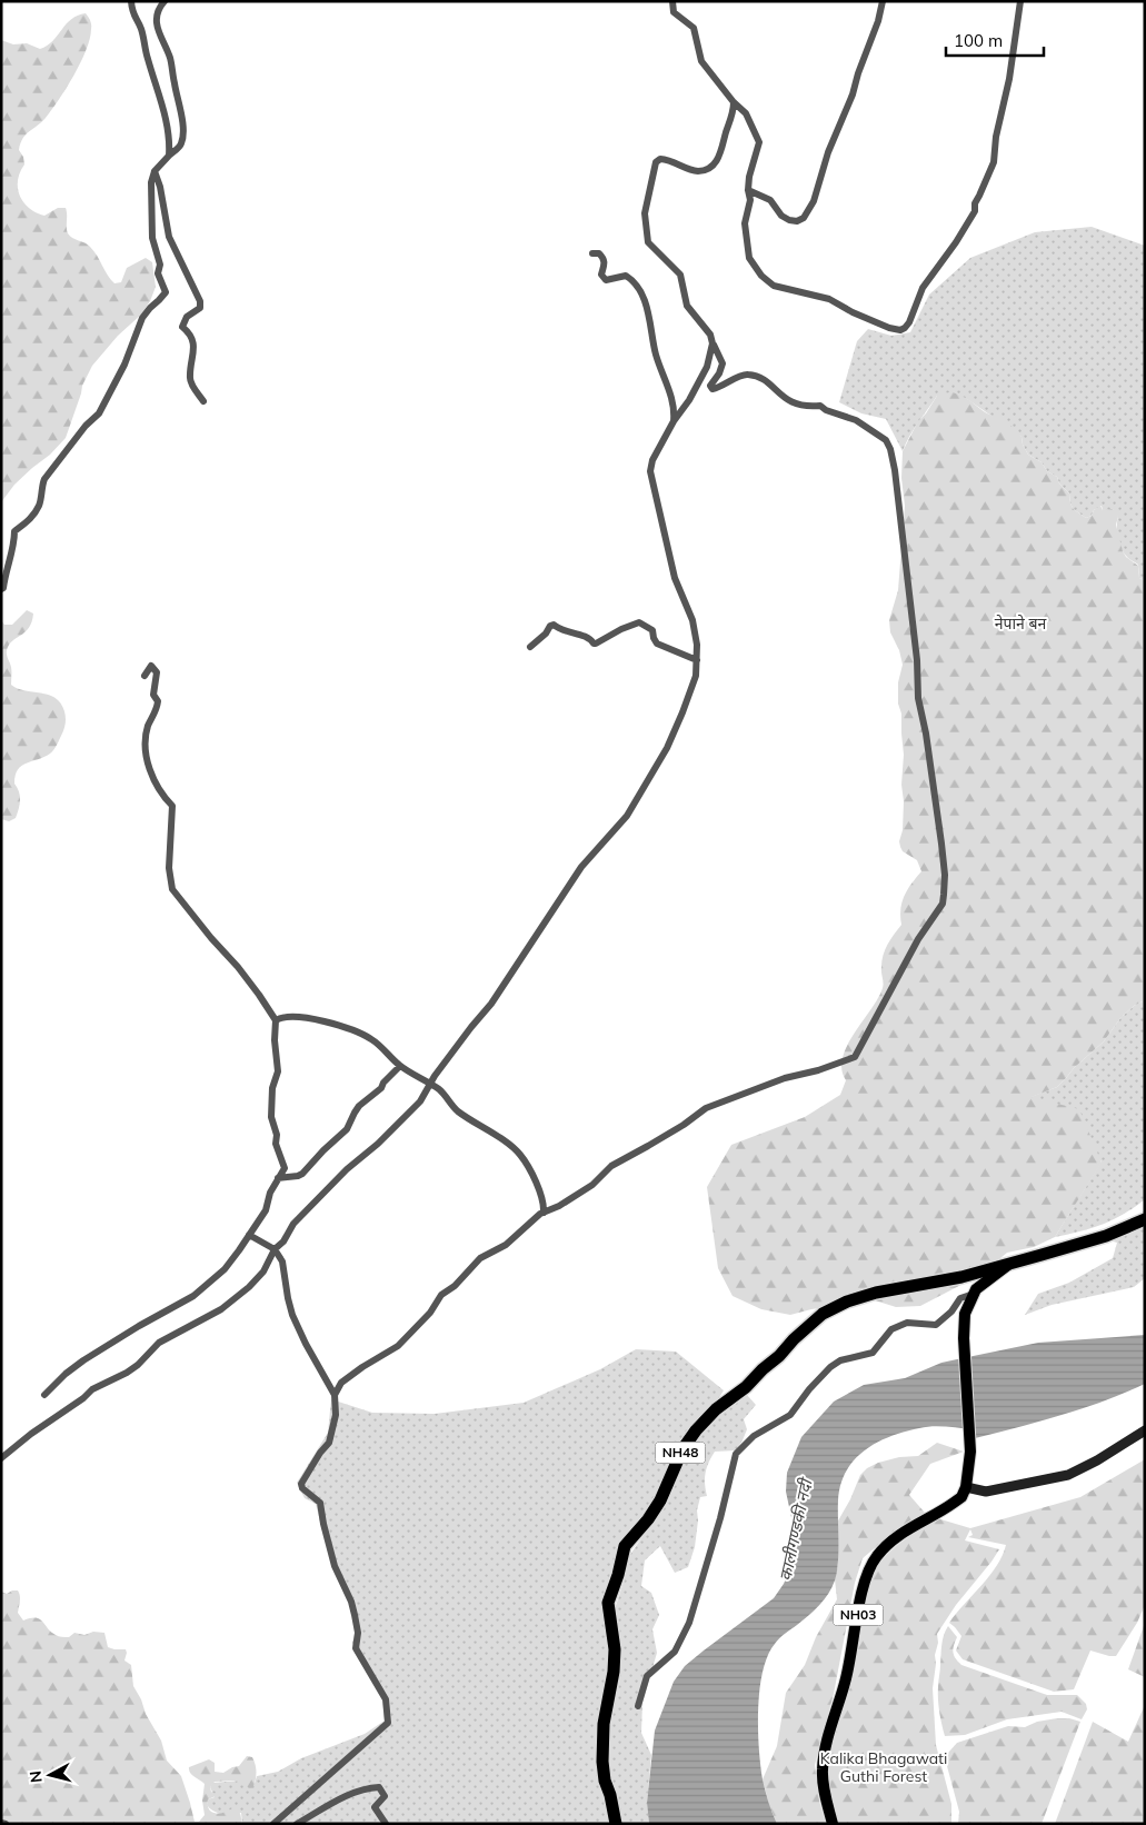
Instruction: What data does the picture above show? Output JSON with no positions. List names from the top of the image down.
{
  "streets": {
    "highway": ["NH48"],
    "main road": ["NH03"]
  },
  "water": ["कालीगण्डकी नदी"],
  "parks": ["नेपाने बन", "Kalika Bhagawati Guthi Forest"],
  "scale_bar": "100 m",
  "north": "left"
}
